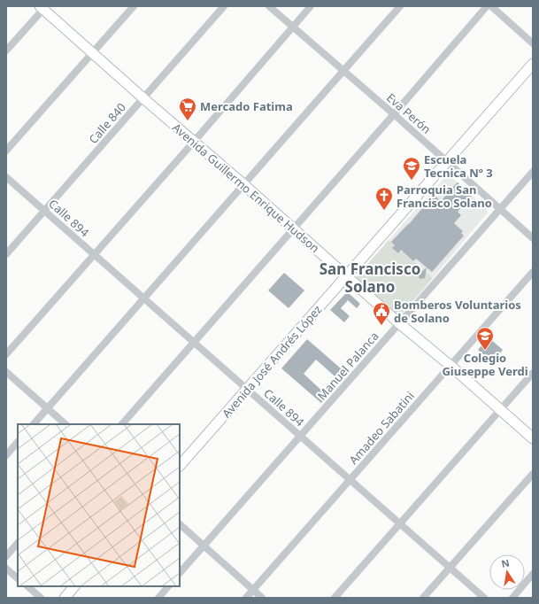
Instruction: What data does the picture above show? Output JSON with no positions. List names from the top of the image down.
{
  "streets": {
    "street": [
      "Eva Perón",
      "Calle 840",
      "Avenida Guillermo Enrique Hudson",
      "Calle 894",
      "Avenida José Andrés López",
      "Manuel Palanca",
      "Amadeo Sabatini"
    ]
  },
  "crossings": [
    ["Eva Perón", "Avenida José Andrés López"],
    ["Eva Perón", "Manuel Palanca"],
    ["Calle 840", "Avenida Guillermo Enrique Hudson"],
    ["Calle 840", "Calle 894"],
    ["Avenida Guillermo Enrique Hudson", "Avenida José Andrés López"],
    ["Avenida Guillermo Enrique Hudson", "Manuel Palanca"],
    ["Avenida Guillermo Enrique Hudson", "Amadeo Sabatini"],
    ["Calle 894", "Avenida José Andrés López"],
    ["Calle 894", "Manuel Palanca"],
    ["Calle 894", "Amadeo Sabatini"]
  ],
  "districts": ["San Francisco Solano"],
  "places": {
    "supermarket": ["Mercado Fatima"],
    "school or university": ["Escuela Tecnica Nº 3", "Colegio Giuseppe Verdi"],
    "church": ["Parroquia San Francisco Solano"],
    "public building": ["Bomberos Voluntarios de Solano"]
  },
  "north": "top"
}
